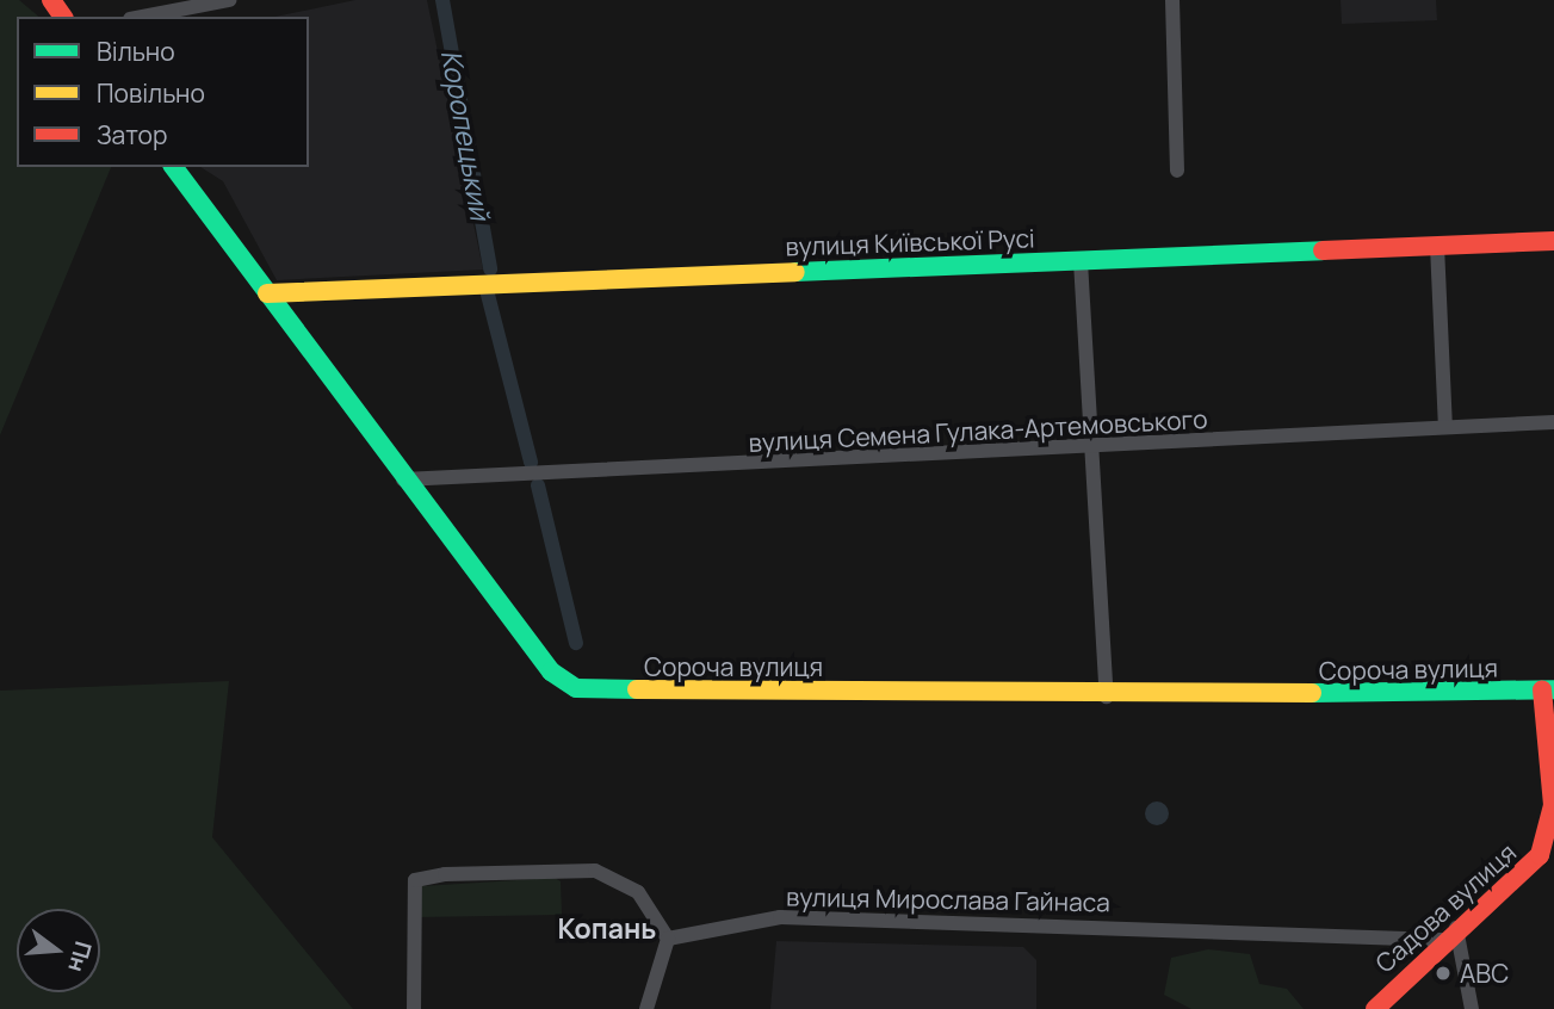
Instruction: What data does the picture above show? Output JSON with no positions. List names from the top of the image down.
{
  "streets": {
    "street": [
      "вулиця Київської Русі",
      "вулиця Семена Гулака-Артемовського",
      "Сороча вулиця",
      "вулиця Мирослава Гайнаса",
      "Садова вулиця"
    ]
  },
  "crossings": [
    ["вулиця Київської Русі", "Сороча вулиця"],
    ["вулиця Семена Гулака-Артемовського", "Сороча вулиця"],
    ["Сороча вулиця", "Садова вулиця"],
    ["вулиця Мирослава Гайнаса", "Садова вулиця"]
  ],
  "districts": ["Копань"],
  "water": ["Коропецький"],
  "places": ["ABC"],
  "legend": ["Вільно", "Повільно", "Затор"],
  "north": "right"
}
